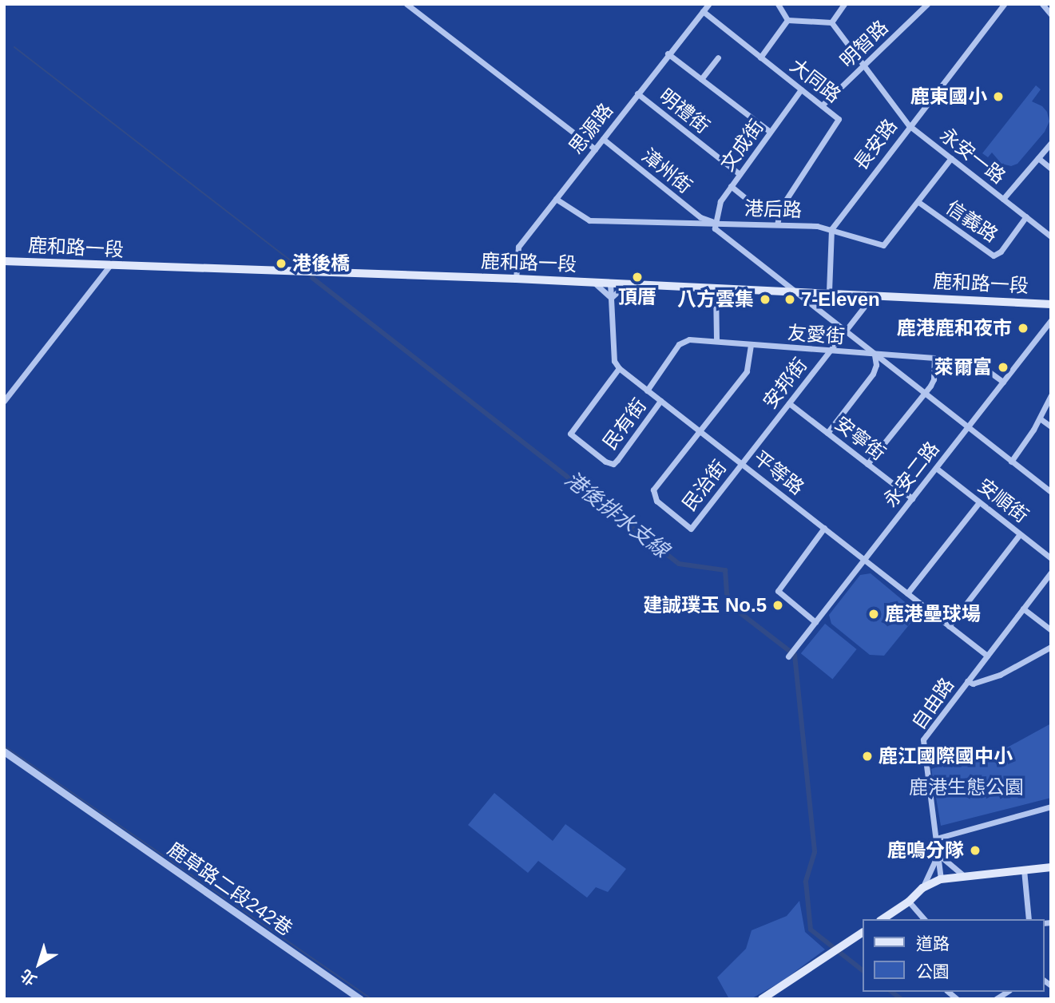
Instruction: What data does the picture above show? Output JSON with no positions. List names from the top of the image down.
{
  "streets": {
    "main road": ["鹿和路一段"],
    "street": [
      "明智路",
      "大同路",
      "明禮街",
      "思源路",
      "長安路",
      "文成街",
      "永安一路",
      "漳州街",
      "港后路",
      "信義路",
      "友愛街",
      "安邦街",
      "民有街",
      "安寧街",
      "平等路",
      "永安二路",
      "民治街",
      "安順街",
      "自由路",
      "鹿草路二段242巷"
    ]
  },
  "crossings": [
    ["明智路", "大同路"],
    ["明智路", "永安一路"],
    ["大同路", "思源路"],
    ["大同路", "文成街"],
    ["大同路", "港后路"],
    ["明禮街", "思源路"],
    ["明禮街", "文成街"],
    ["思源路", "漳州街"],
    ["思源路", "港后路"],
    ["思源路", "鹿和路一段"],
    ["長安路", "永安一路"],
    ["長安路", "港后路"],
    ["文成街", "漳州街"],
    ["文成街", "港后路"],
    ["永安一路", "港后路"],
    ["永安一路", "信義路"],
    ["漳州街", "港后路"],
    ["港后路", "信義路"],
    ["鹿和路一段", "安邦街"],
    ["友愛街", "安邦街"],
    ["友愛街", "平等路"],
    ["友愛街", "永安二路"],
    ["安邦街", "安寧街"],
    ["安邦街", "平等路"],
    ["安邦街", "民治街"],
    ["民有街", "平等路"],
    ["安寧街", "永安二路"],
    ["平等路", "永安二路"],
    ["平等路", "民治街"],
    ["平等路", "自由路"],
    ["永安二路", "安順街"]
  ],
  "water": ["港後排水支線"],
  "parks": ["鹿港生態公園"],
  "places": [
    "鹿東國小",
    "港後橋",
    "頂厝",
    "八方雲集",
    "7-Eleven",
    "鹿港鹿和夜市",
    "萊爾富",
    "建誠璞玉 No.5",
    "鹿港壘球場",
    "鹿江國際國中小",
    "鹿鳴分隊"
  ],
  "legend": ["道路", "公園"],
  "north": "bottom left"
}
